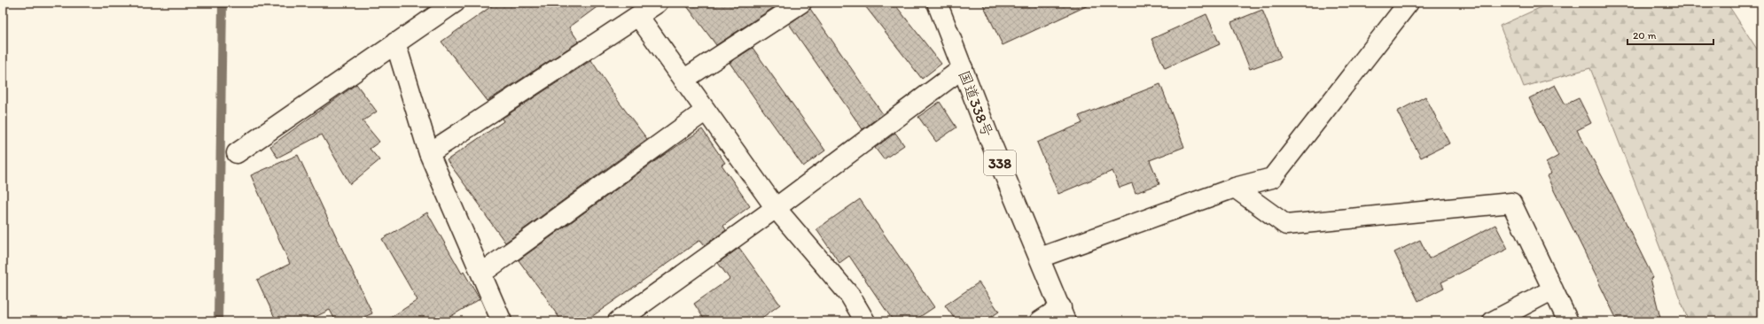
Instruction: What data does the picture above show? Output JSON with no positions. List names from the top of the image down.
{
  "streets": {
    "main road": ["国道338号", "338"]
  },
  "scale_bar": "20 m"
}
